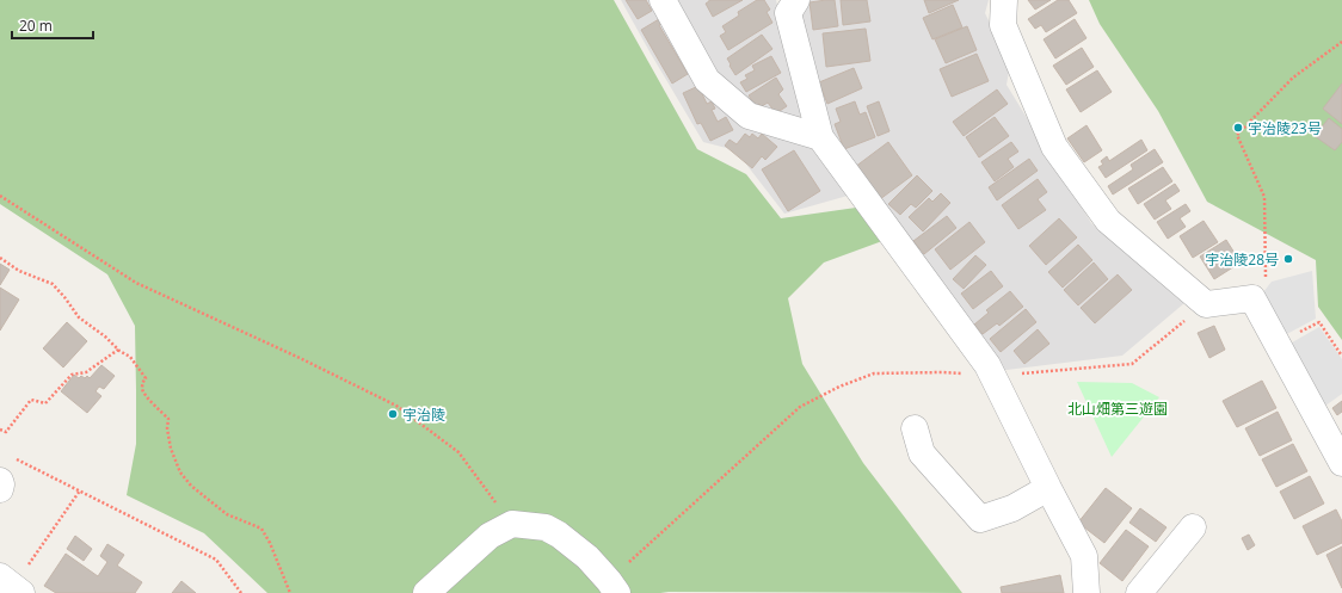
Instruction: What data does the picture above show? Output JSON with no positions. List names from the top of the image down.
{
  "parks": ["北山畑第三遊園"],
  "places": ["宇治陵23号", "宇治陵28号", "宇治陵"],
  "scale_bar": "20 m"
}
